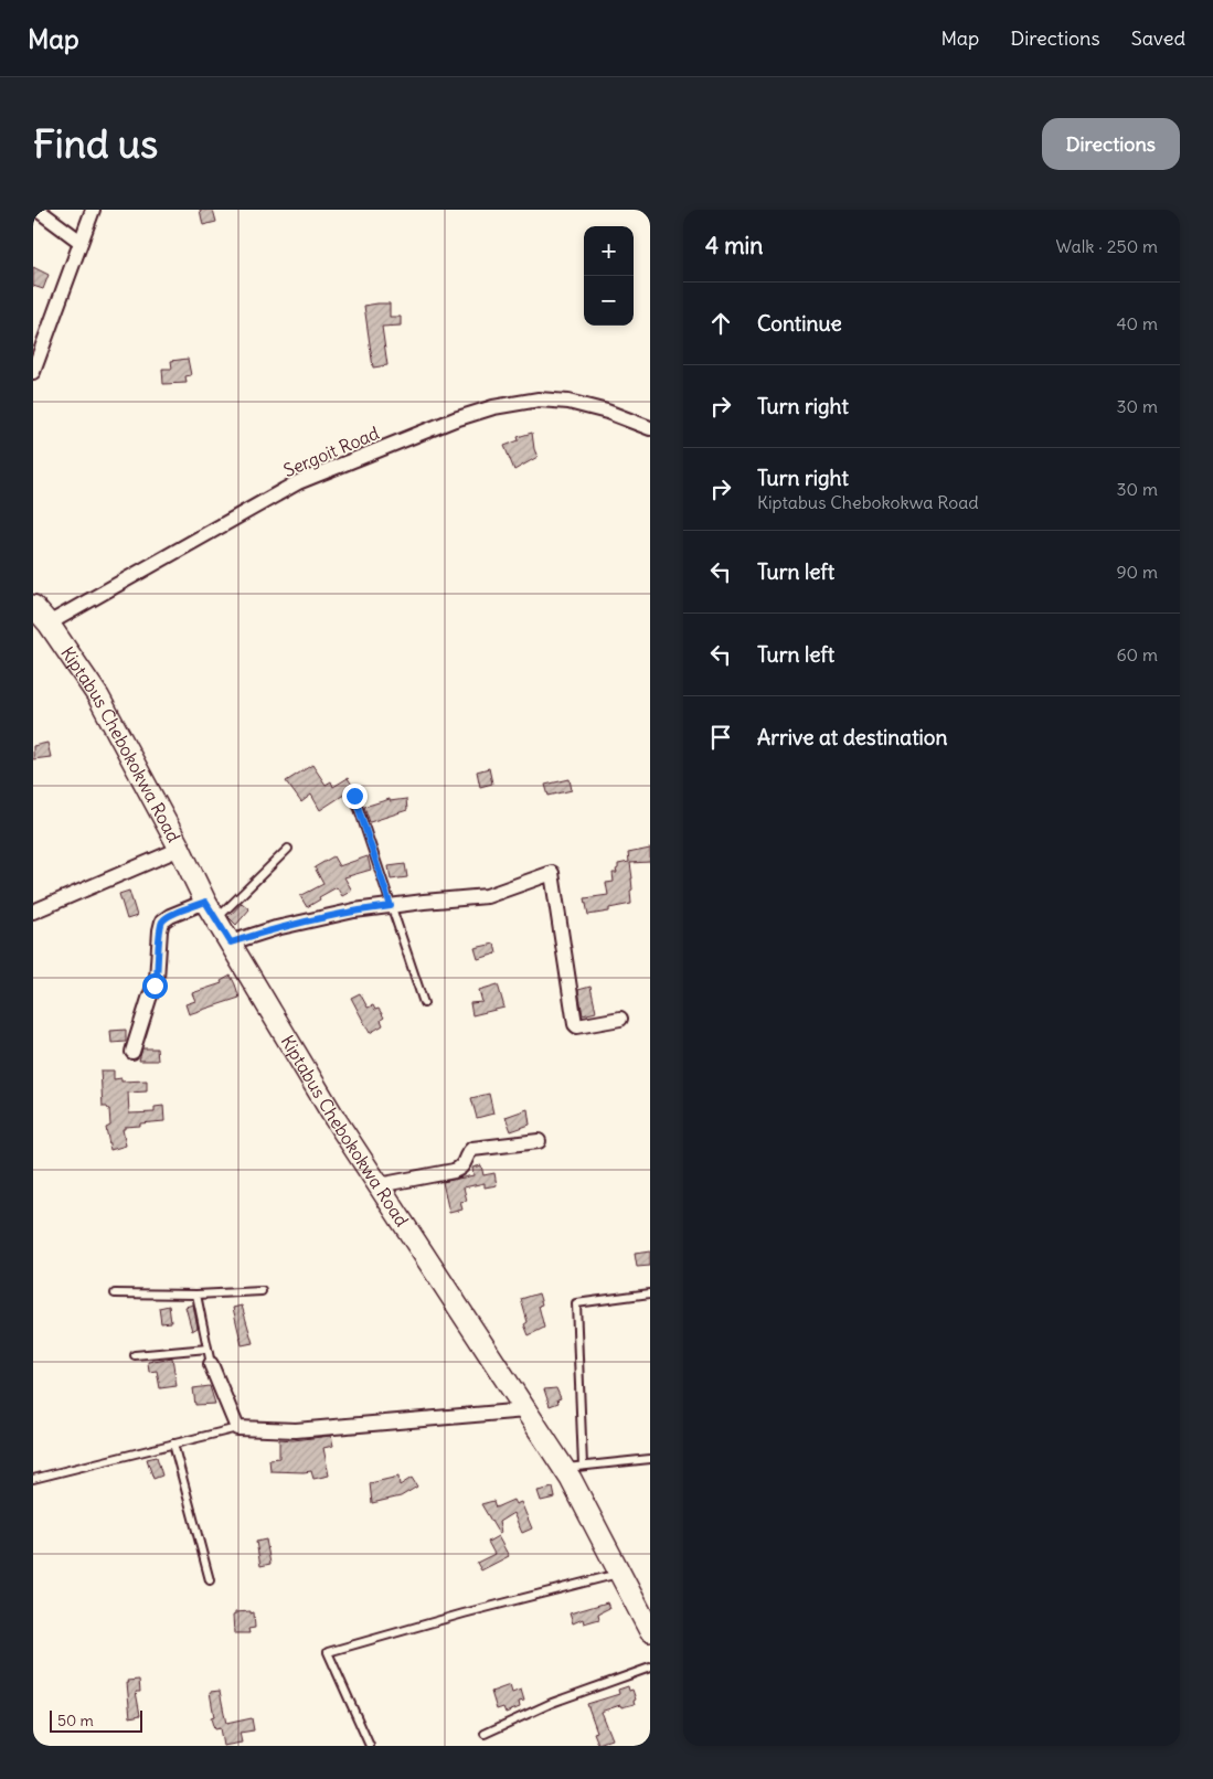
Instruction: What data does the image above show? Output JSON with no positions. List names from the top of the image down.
{
  "streets": {
    "street": ["Sergoit Road", "Kiptabus Chebokokwa Road"]
  },
  "crossings": [
    ["Sergoit Road", "Kiptabus Chebokokwa Road"]
  ],
  "scale_bar": "50 m",
  "page": {
    "header": "Map",
    "nav": ["Map", "Directions", "Saved"],
    "buttons": "Directions",
    "title": "Find us",
    "heading": ["4 min", "Walk · 250 m"],
    "map_buttons": ["+", "−"],
    "list": [
      ["Continue", "40 m"],
      ["Turn right", "30 m"],
      ["Turn right", "Kiptabus Chebokokwa Road", "30 m"],
      ["Turn left", "90 m"],
      ["Turn left", "60 m"],
      "Arrive at destination"
    ],
    "scale": "50 m"
  }
}
